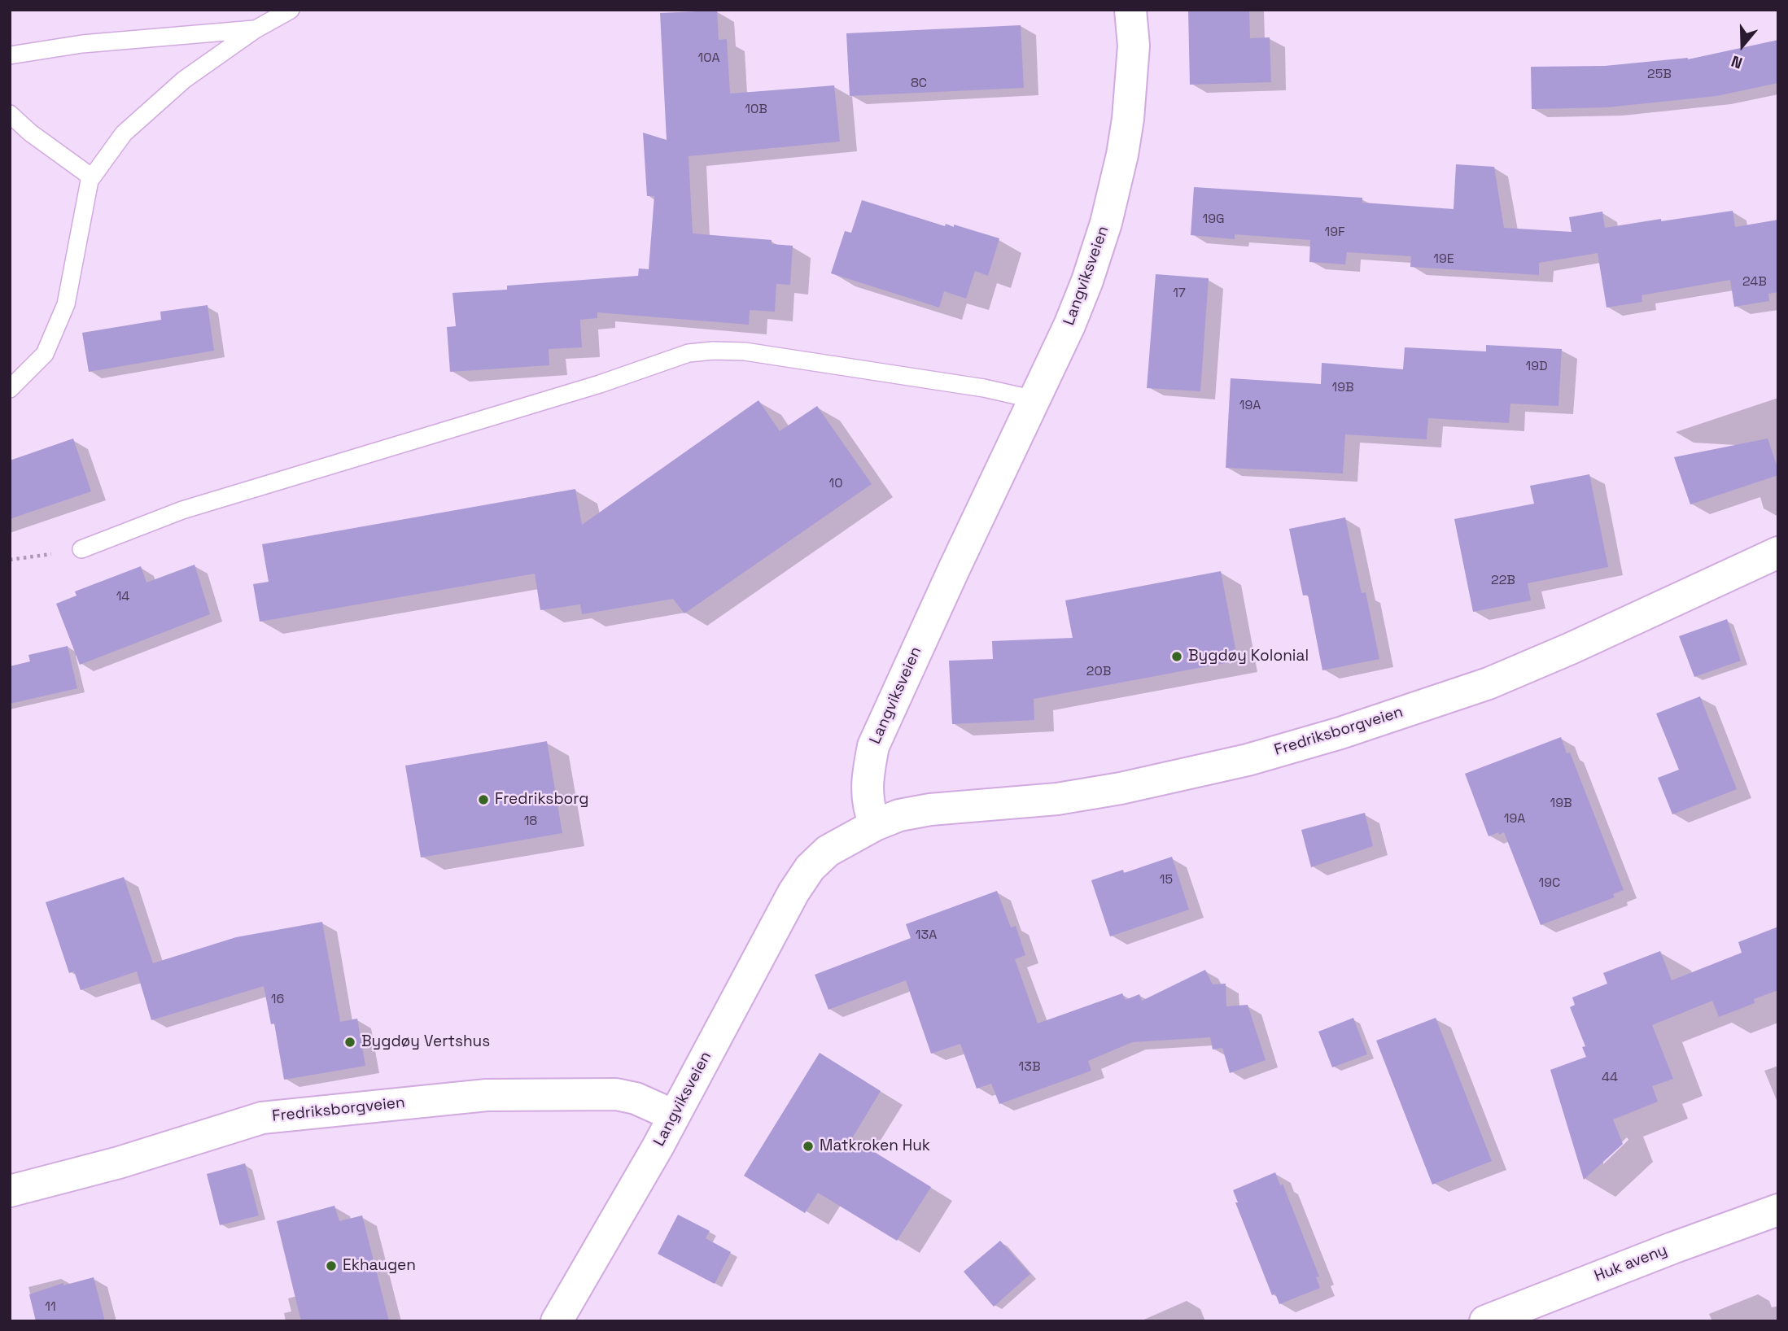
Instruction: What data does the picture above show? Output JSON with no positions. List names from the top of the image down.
{
  "streets": {
    "street": ["Langviksveien", "Fredriksborgveien", "Huk aveny"]
  },
  "crossings": [
    ["Langviksveien", "Fredriksborgveien"]
  ],
  "places": [
    "Bygdøy Kolonial",
    "Fredriksborg",
    "Bygdøy Vertshus",
    "Matkroken Huk",
    "Ekhaugen"
  ],
  "house_numbers": [
    "10A",
    "25B",
    "8C",
    "10B",
    "19G",
    "19F",
    "19E",
    "24B",
    "17",
    "19D",
    "19B",
    "19A",
    "10",
    "22B",
    "14",
    "20B",
    "19B",
    "19A",
    "18",
    "15",
    "19C",
    "13A",
    "16",
    "13B",
    "44",
    "11"
  ],
  "north": "bottom"
}
